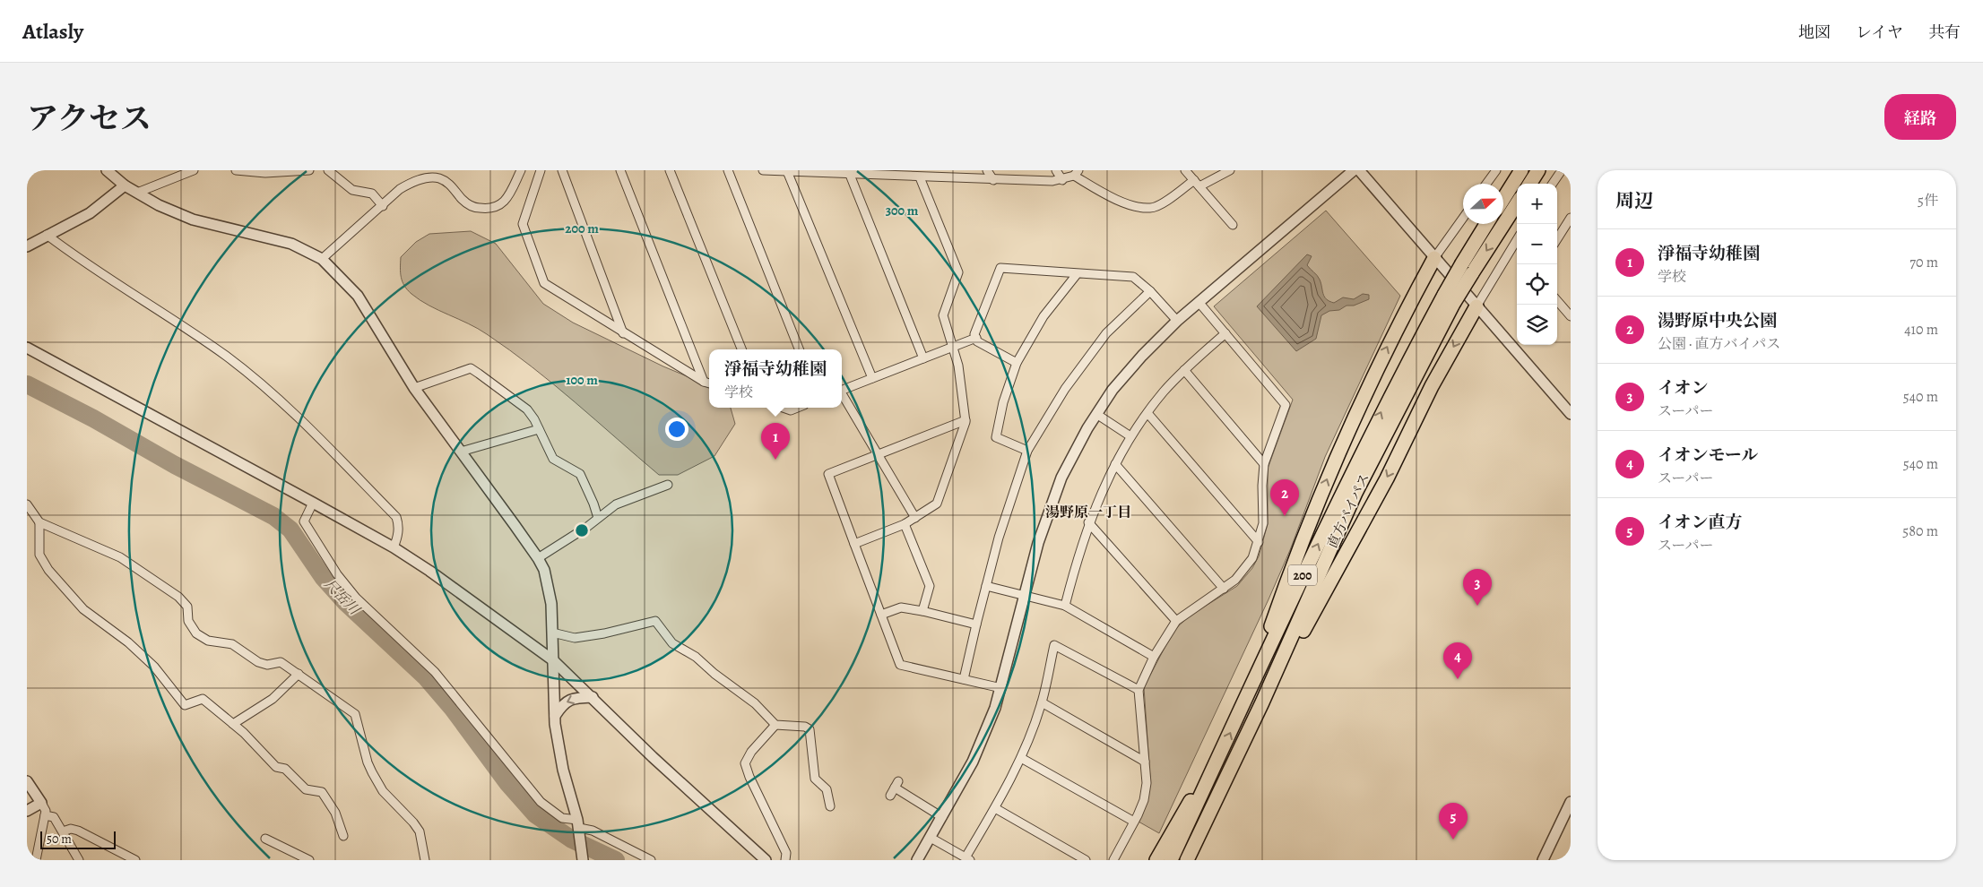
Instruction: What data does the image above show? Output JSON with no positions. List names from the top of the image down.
{
  "streets": {
    "highway": ["直方バイパス", "200"]
  },
  "districts": ["湯野原一丁目"],
  "water": ["尺岳川"],
  "scale_bar": "50 m",
  "north": "right",
  "page": {
    "header": "Atlasly",
    "nav": ["地図", "レイヤ", "共有"],
    "title": "アクセス",
    "buttons": "経路",
    "heading": ["周辺", "5件"],
    "map_buttons": ["+", "−"],
    "list": [
      {
        "mark": "1",
        "name": "淨福寺幼稚園",
        "note": "学校",
        "value": "70 m"
      },
      {
        "mark": "2",
        "name": "湯野原中央公園",
        "note": "公園 · 直方バイパス",
        "value": "410 m"
      },
      {
        "mark": "3",
        "name": "イオン",
        "note": "スーパー",
        "value": "540 m"
      },
      {
        "mark": "4",
        "name": "イオンモール",
        "note": "スーパー",
        "value": "540 m"
      },
      {
        "mark": "5",
        "name": "イオン直方",
        "note": "スーパー",
        "value": "580 m"
      }
    ],
    "popup": ["淨福寺幼稚園", "学校"],
    "pins": [
      "1",
      "2",
      "3",
      "4",
      "5"
    ],
    "scale": "50 m"
  },
  "rings": ["300 m", "200 m", "100 m"]
}
